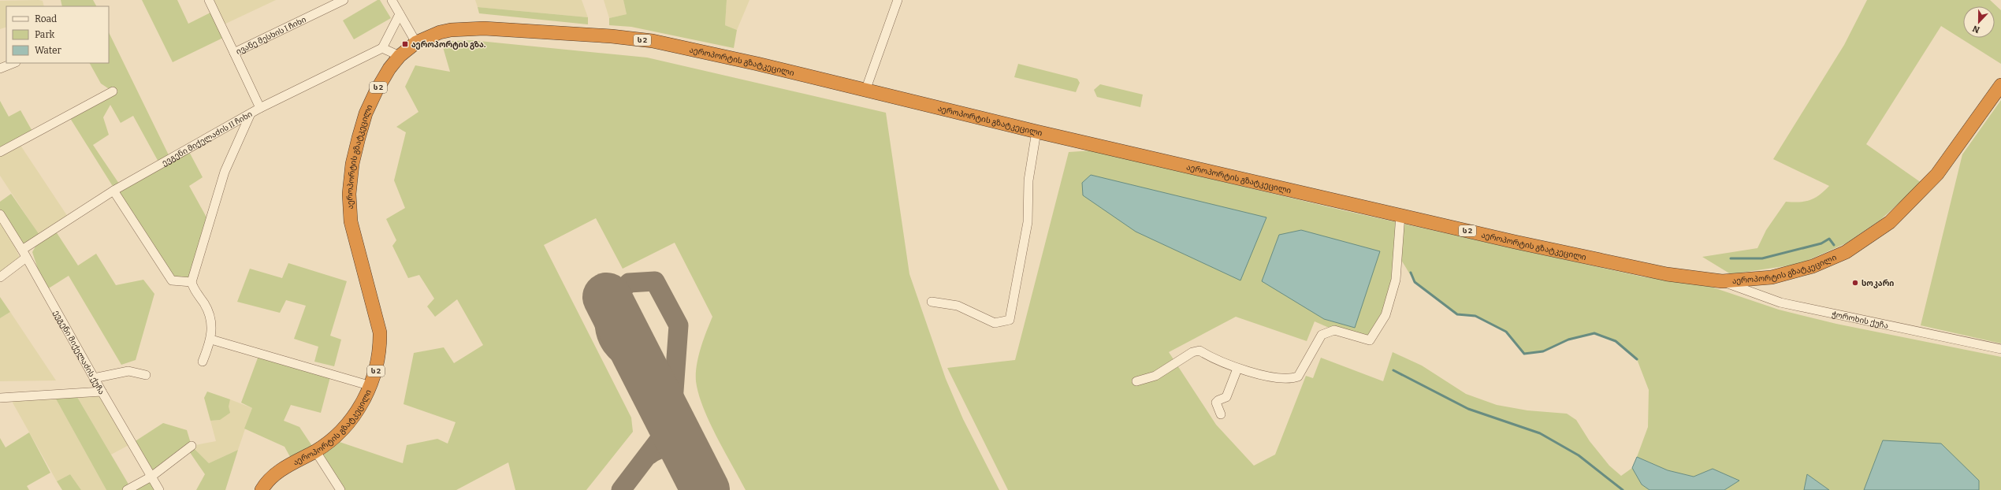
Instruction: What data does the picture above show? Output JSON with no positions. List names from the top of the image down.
{
  "streets": {
    "highway": ["ს 2", "აეროპორტის გზატკეცილი"],
    "street": [
      "ივანე მესხის I ჩიხი",
      "ევგენი მიქელაძის II ჩიხი",
      "ჭოროხის ქუჩა",
      "ევგენი მიქელაძის ქუჩა"
    ]
  },
  "crossings": [
    ["აეროპორტის გზატკეცილი", "ჭოროხის ქუჩა"],
    ["ევგენი მიქელაძის II ჩიხი", "ევგენი მიქელაძის ქუჩა"]
  ],
  "places": {
    "transit": ["აეროპორტის გზა."],
    "other": ["სოკარი"]
  },
  "legend": ["Road", "Park", "Water"],
  "north": "bottom"
}
